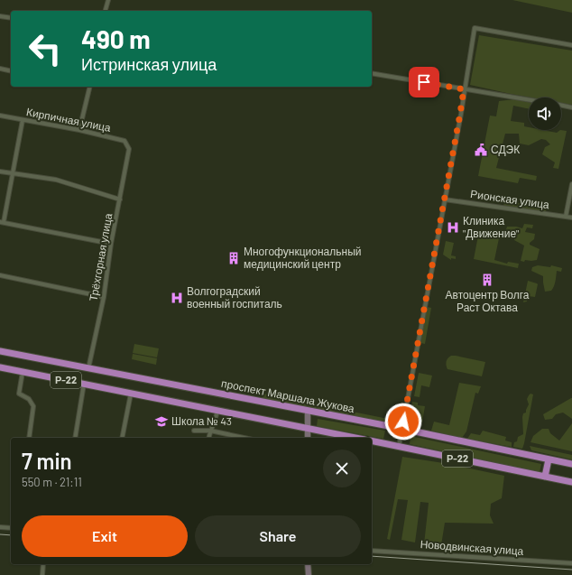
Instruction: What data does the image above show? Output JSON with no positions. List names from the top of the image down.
{
  "streets": {
    "highway": ["Р-22", "проспект Маршала Жукова"],
    "street": [
      "Кирпичная улица",
      "Рионская улица",
      "Трёхгорная улица",
      "Новодвинская улица"
    ]
  },
  "crossings": [
    ["Кирпичная улица", "Трёхгорная улица"],
    ["Трёхгорная улица", "проспект Маршала Жукова"]
  ],
  "places": {
    "public building": ["СДЭК"],
    "hospital": ["Клиника \"Движение\"", "Волгоградский военный госпиталь"],
    "building": ["Многофункциональный медицинский центр", "Автоцентр Волга Раст Октава"],
    "school or university": ["Школа № 43"]
  },
  "page": {
    "turn": ["490 m", "Истринская улица"],
    "heading": ["7 min", "550 m · 21:11"],
    "buttons": ["Exit", "Share"]
  }
}
